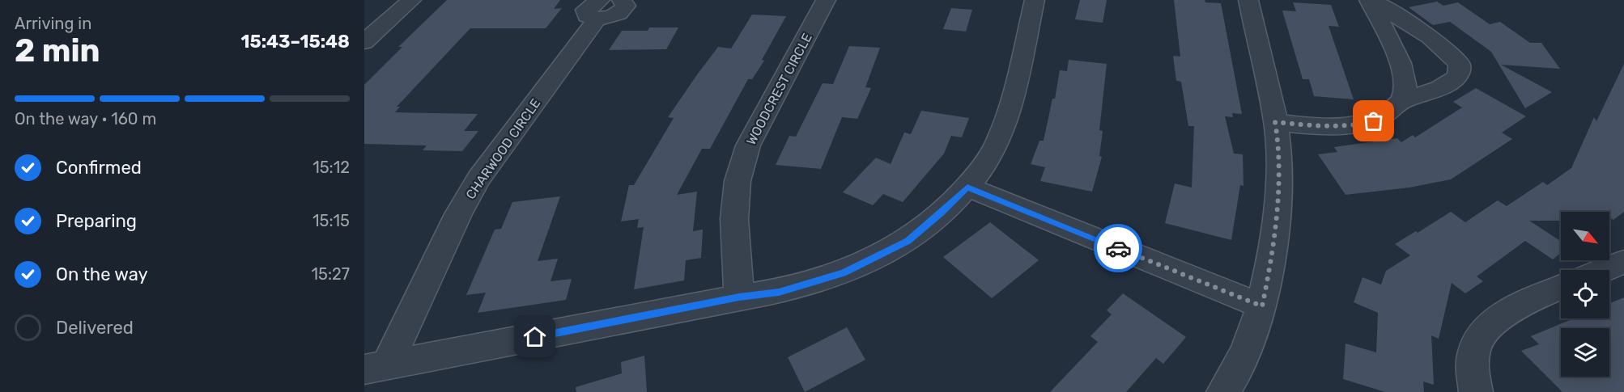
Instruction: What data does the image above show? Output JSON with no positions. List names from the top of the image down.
{
  "streets": {
    "street": ["WOODCREST CIRCLE", "CHARWOOD CIRCLE"]
  },
  "north": "bottom right",
  "page": {
    "heading": ["2 min", "Arriving in", "15:43–15:48"],
    "bar": "On the way · 160 m",
    "list": [
      ["Confirmed", "15:12"],
      ["Preparing", "15:15"],
      ["On the way", "15:27"],
      "Delivered"
    ]
  }
}
